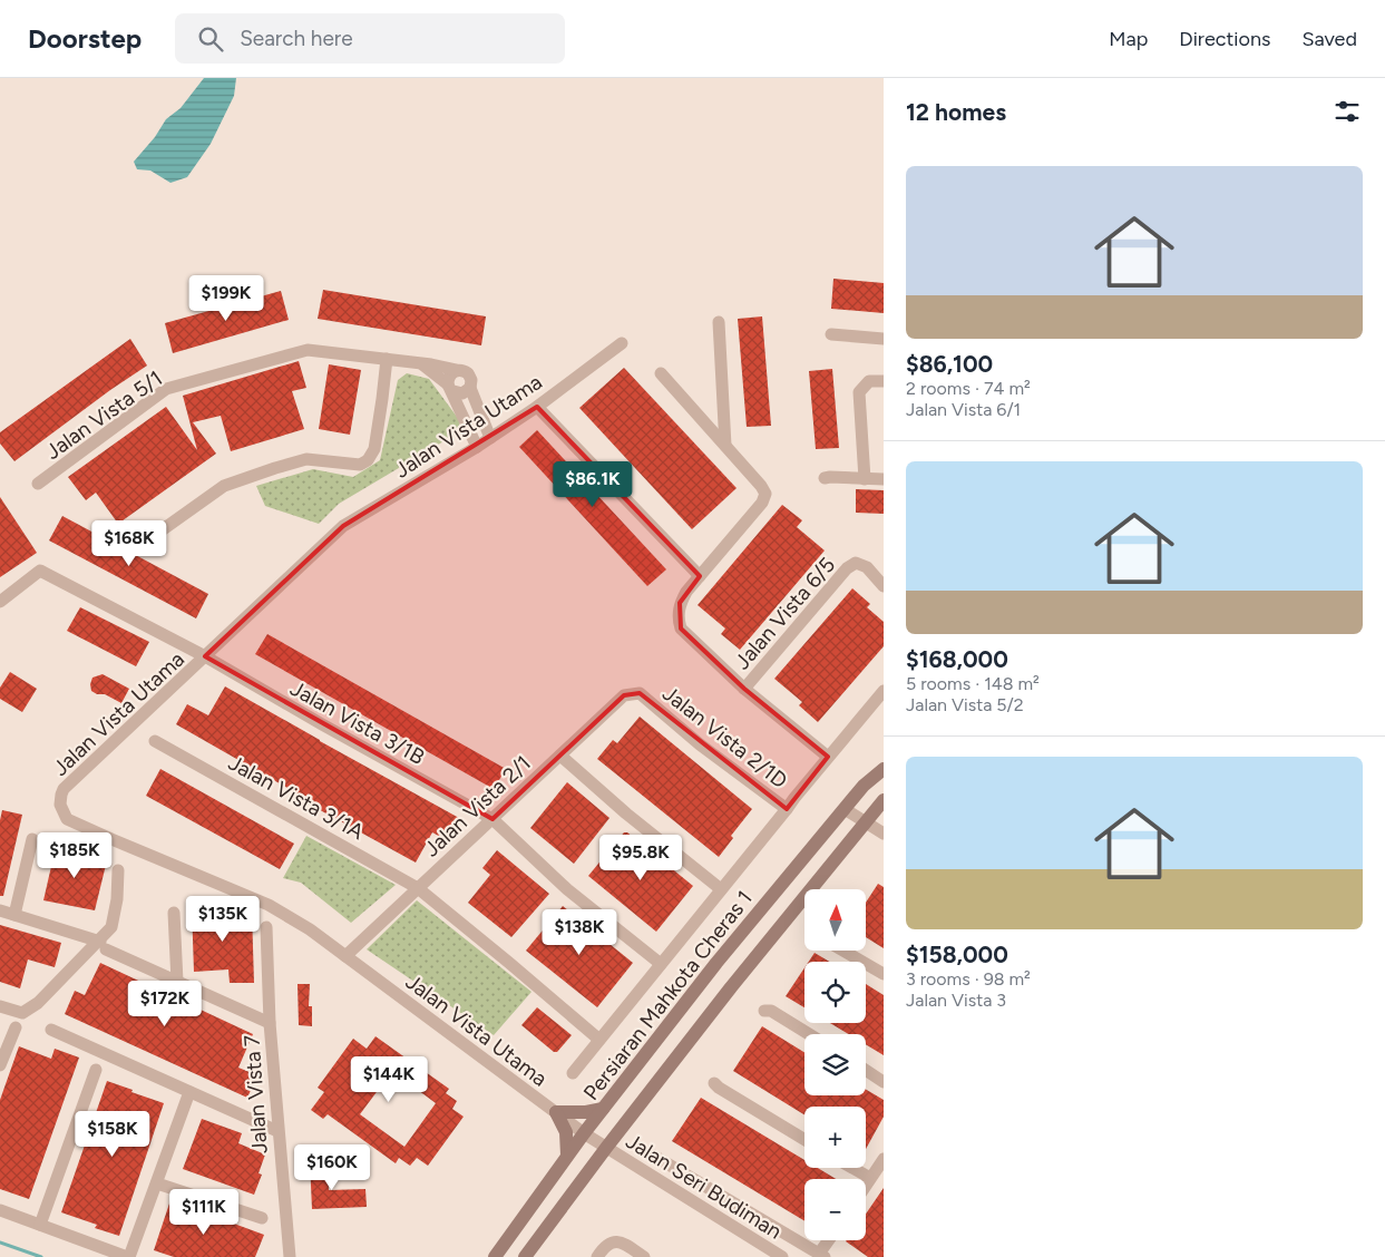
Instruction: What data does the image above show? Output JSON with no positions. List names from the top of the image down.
{
  "streets": {
    "main road": ["Persiaran Mahkota Cheras 1"],
    "street": [
      "Jalan Vista 5/1",
      "Jalan Vista Utama",
      "Jalan Vista 6/5",
      "Jalan Vista 3/1B",
      "Jalan Vista 2/1D",
      "Jalan Vista 3/1A",
      "Jalan Vista 2/1",
      "Jalan Vista 7",
      "Jalan Seri Budiman"
    ]
  },
  "crossings": [
    ["Jalan Vista 5/1", "Jalan Vista Utama"],
    ["Jalan Vista Utama", "Jalan Vista 3/1B"],
    ["Jalan Vista Utama", "Jalan Vista 2/1"],
    ["Jalan Vista Utama", "Persiaran Mahkota Cheras 1"],
    ["Jalan Vista Utama", "Jalan Seri Budiman"],
    ["Jalan Vista 3/1B", "Jalan Vista 2/1"],
    ["Jalan Vista 2/1D", "Jalan Vista 2/1"],
    ["Jalan Vista 3/1A", "Jalan Vista 2/1"]
  ],
  "north": "top",
  "page": {
    "header": "Doorstep",
    "search": "Search here",
    "nav": ["Map", "Directions", "Saved"],
    "heading": "12 homes",
    "list": [
      {
        "name": "$86,100",
        "note": "2 rooms · 74 m² · Jalan Vista 6/1"
      },
      {
        "name": "$168,000",
        "note": "5 rooms · 148 m² · Jalan Vista 5/2"
      },
      {
        "name": "$158,000",
        "note": "3 rooms · 98 m² · Jalan Vista 3"
      }
    ],
    "price": [
      "$199K",
      "$86.1K",
      "$168K",
      "$185K",
      "$95.8K",
      "$135K",
      "$138K",
      "$172K",
      "$144K",
      "$158K",
      "$160K",
      "$111K"
    ],
    "map_buttons": ["+", "−"]
  }
}
